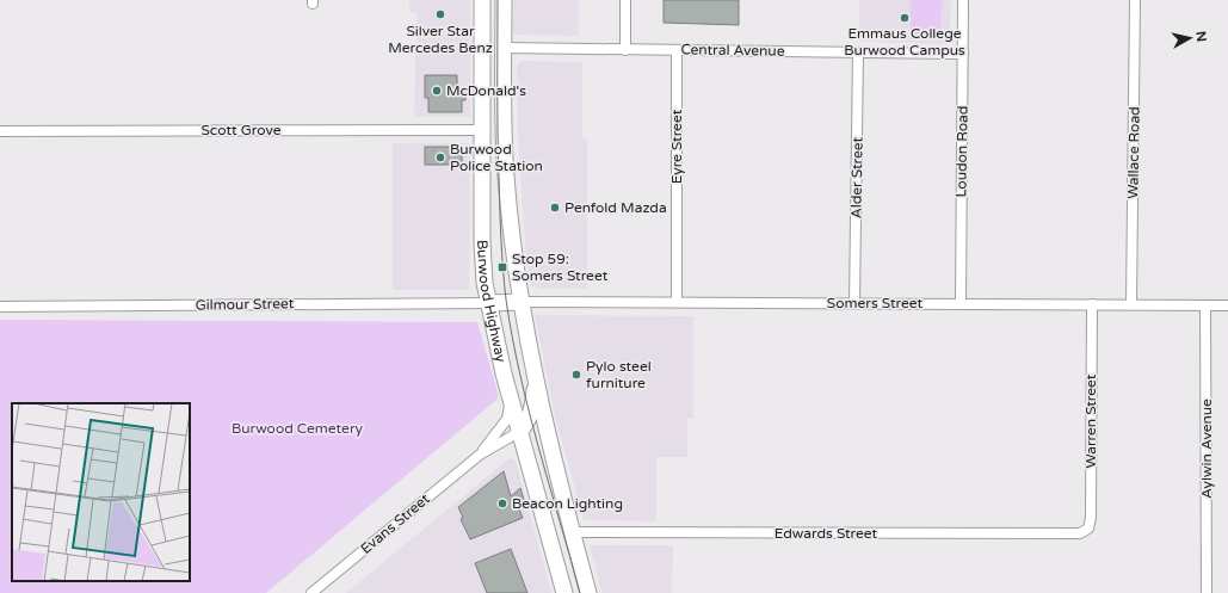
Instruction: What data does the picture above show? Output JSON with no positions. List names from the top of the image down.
{
  "streets": {
    "highway": ["Burwood Highway"],
    "street": [
      "Central Avenue",
      "Scott Grove",
      "Eyre Street",
      "Loudon Road",
      "Wallace Road",
      "Alder Street",
      "Somers Street",
      "Gilmour Street",
      "Warren Street",
      "Aylwin Avenue",
      "Evans Street",
      "Edwards Street"
    ]
  },
  "crossings": [
    ["Central Avenue", "Eyre Street"],
    ["Central Avenue", "Loudon Road"],
    ["Central Avenue", "Alder Street"],
    ["Central Avenue", "Burwood Highway"],
    ["Scott Grove", "Burwood Highway"],
    ["Eyre Street", "Somers Street"],
    ["Loudon Road", "Somers Street"],
    ["Wallace Road", "Somers Street"],
    ["Alder Street", "Somers Street"],
    ["Burwood Highway", "Somers Street"],
    ["Burwood Highway", "Gilmour Street"],
    ["Burwood Highway", "Evans Street"],
    ["Burwood Highway", "Edwards Street"],
    ["Somers Street", "Warren Street"],
    ["Somers Street", "Aylwin Avenue"],
    ["Warren Street", "Edwards Street"]
  ],
  "parks": ["Burwood Cemetery"],
  "places": {
    "other": [
      "Silver Star Mercedes Benz",
      "Emmaus College Burwood Campus",
      "McDonald's",
      "Burwood Police Station",
      "Penfold Mazda",
      "Pylo steel furniture",
      "Beacon Lighting"
    ],
    "transit": ["Stop 59: Somers Street"]
  },
  "north": "right"
}
